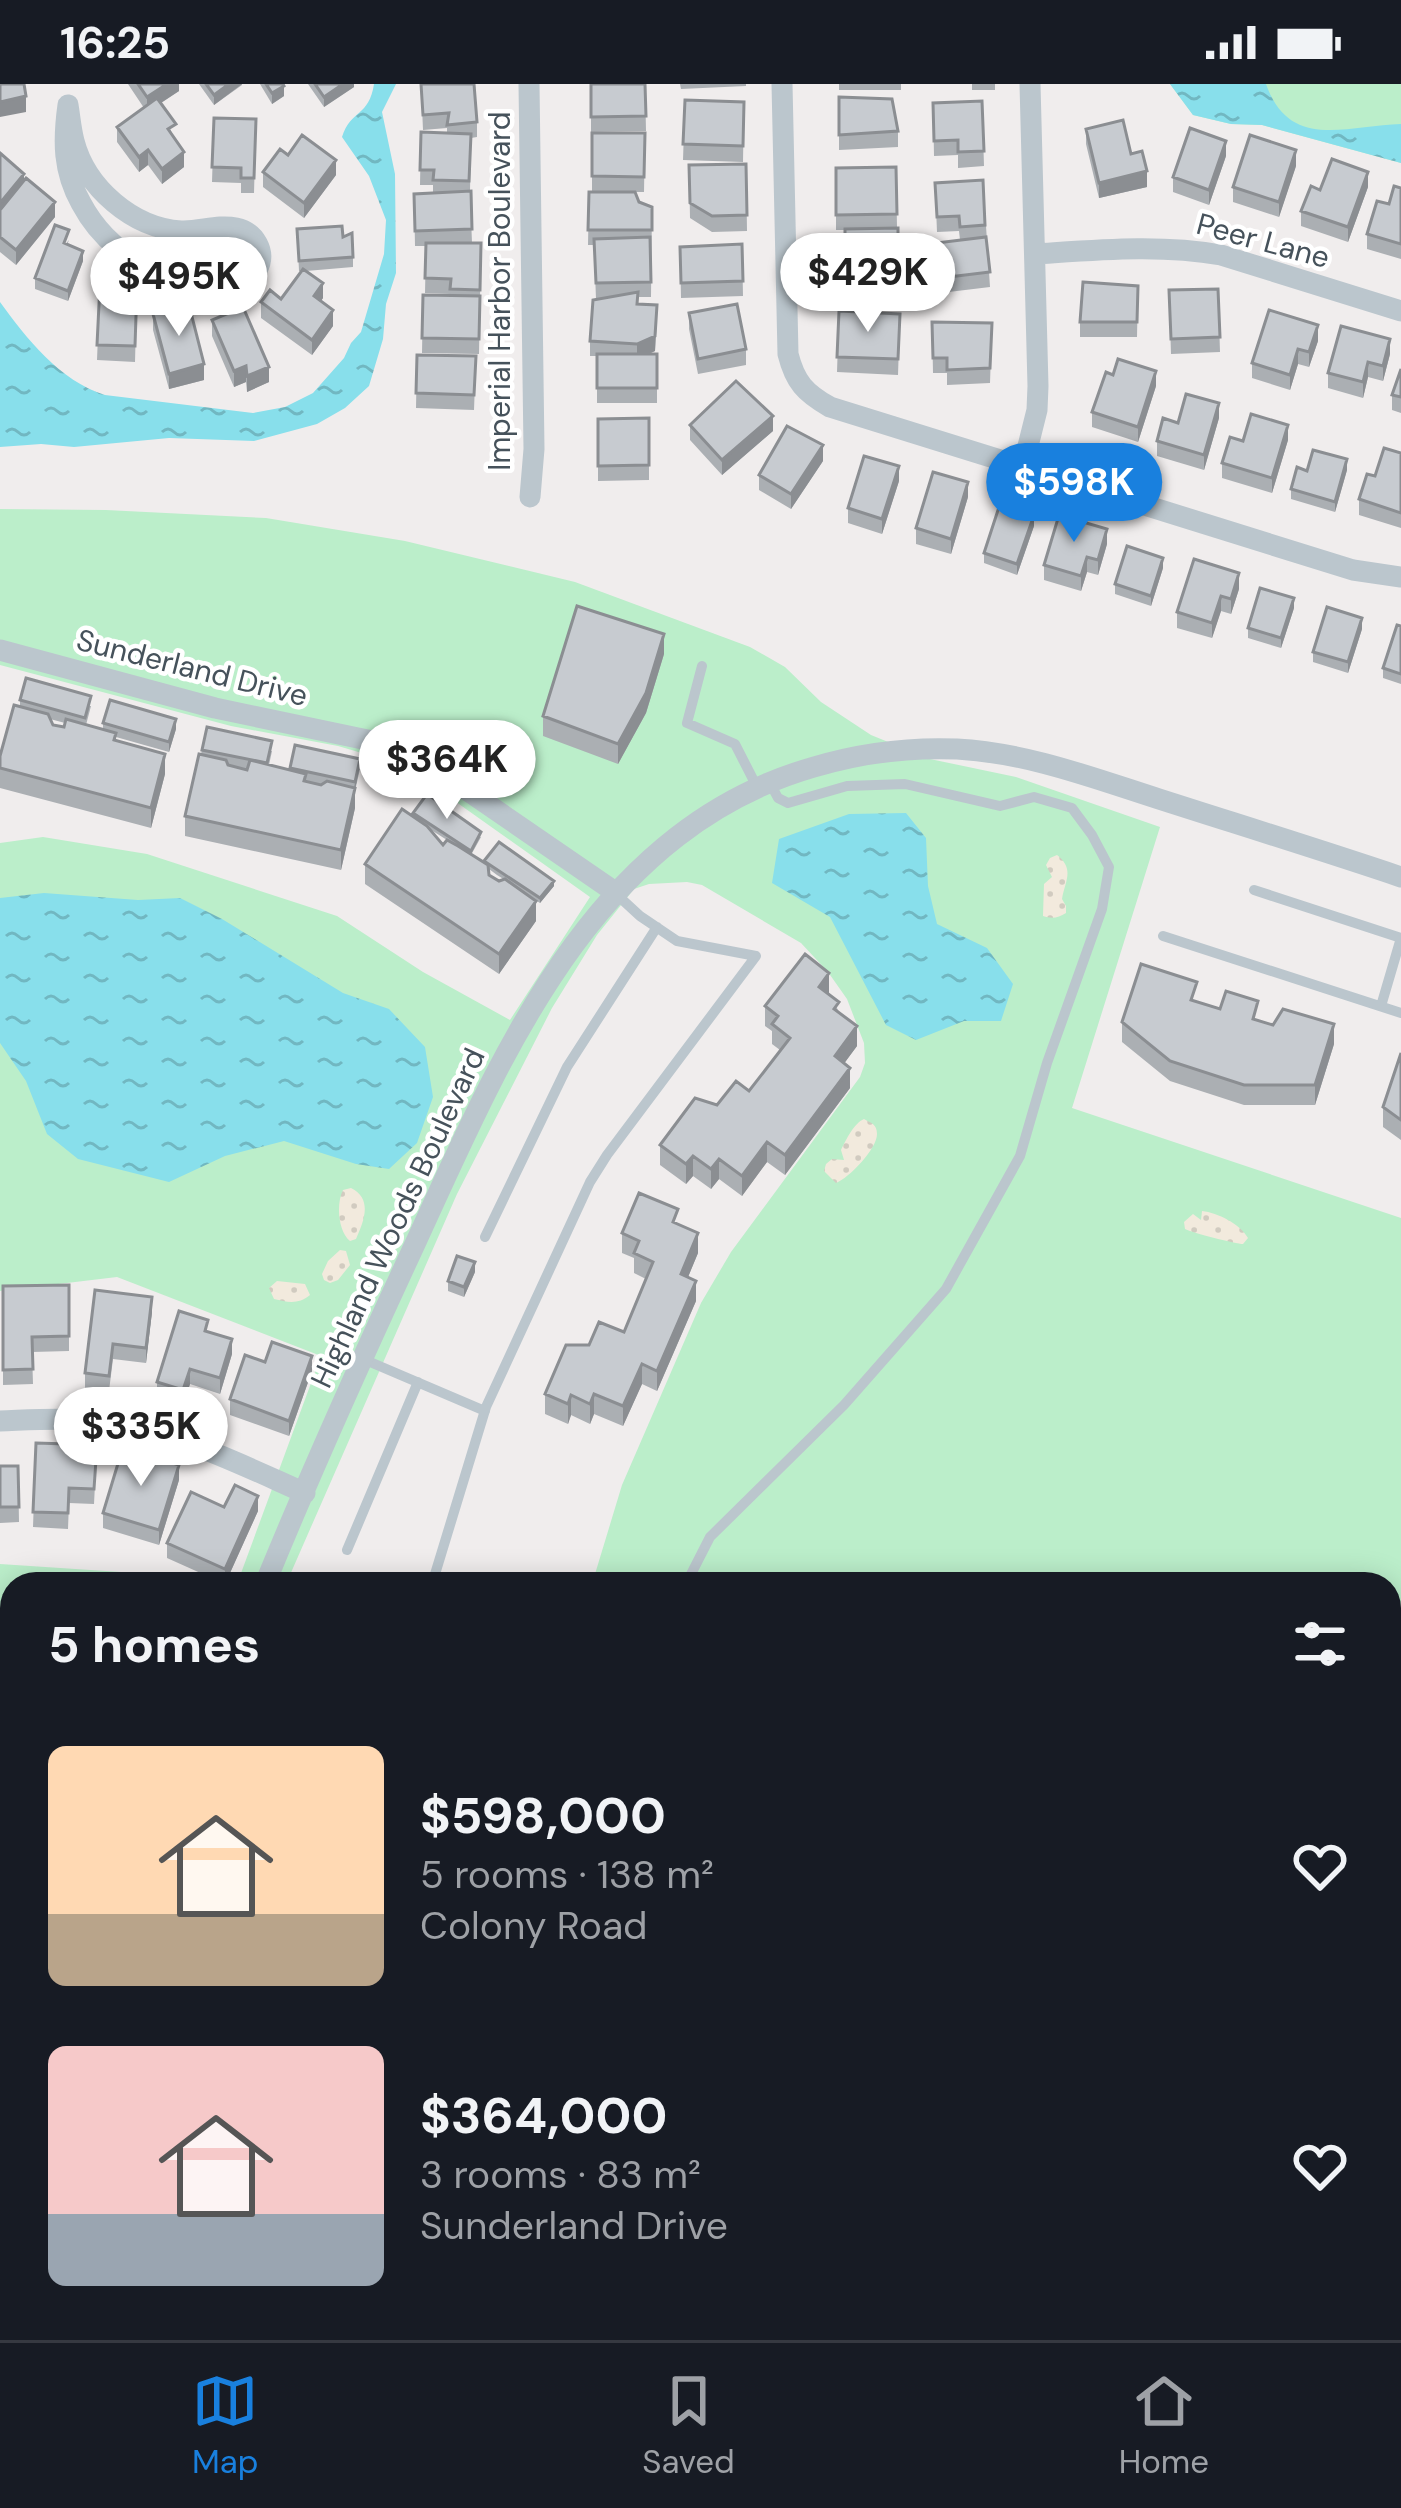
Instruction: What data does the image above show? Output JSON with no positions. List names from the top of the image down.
{
  "streets": {
    "street": [
      "Peer Lane",
      "Imperial Harbor Boulevard",
      "Sunderland Drive",
      "Highland Woods Boulevard"
    ]
  },
  "crossings": [
    ["Sunderland Drive", "Highland Woods Boulevard"]
  ],
  "page": {
    "status": "16:25",
    "price": [
      "$429K",
      "$495K",
      "$598K",
      "$364K",
      "$335K"
    ],
    "heading": "5 homes",
    "list": [
      {
        "name": "$598,000",
        "note": "5 rooms · 138 m² · Colony Road"
      },
      {
        "name": "$364,000",
        "note": "3 rooms · 83 m² · Sunderland Drive"
      }
    ],
    "tabs": ["Map", "Saved", "Home"]
  }
}
